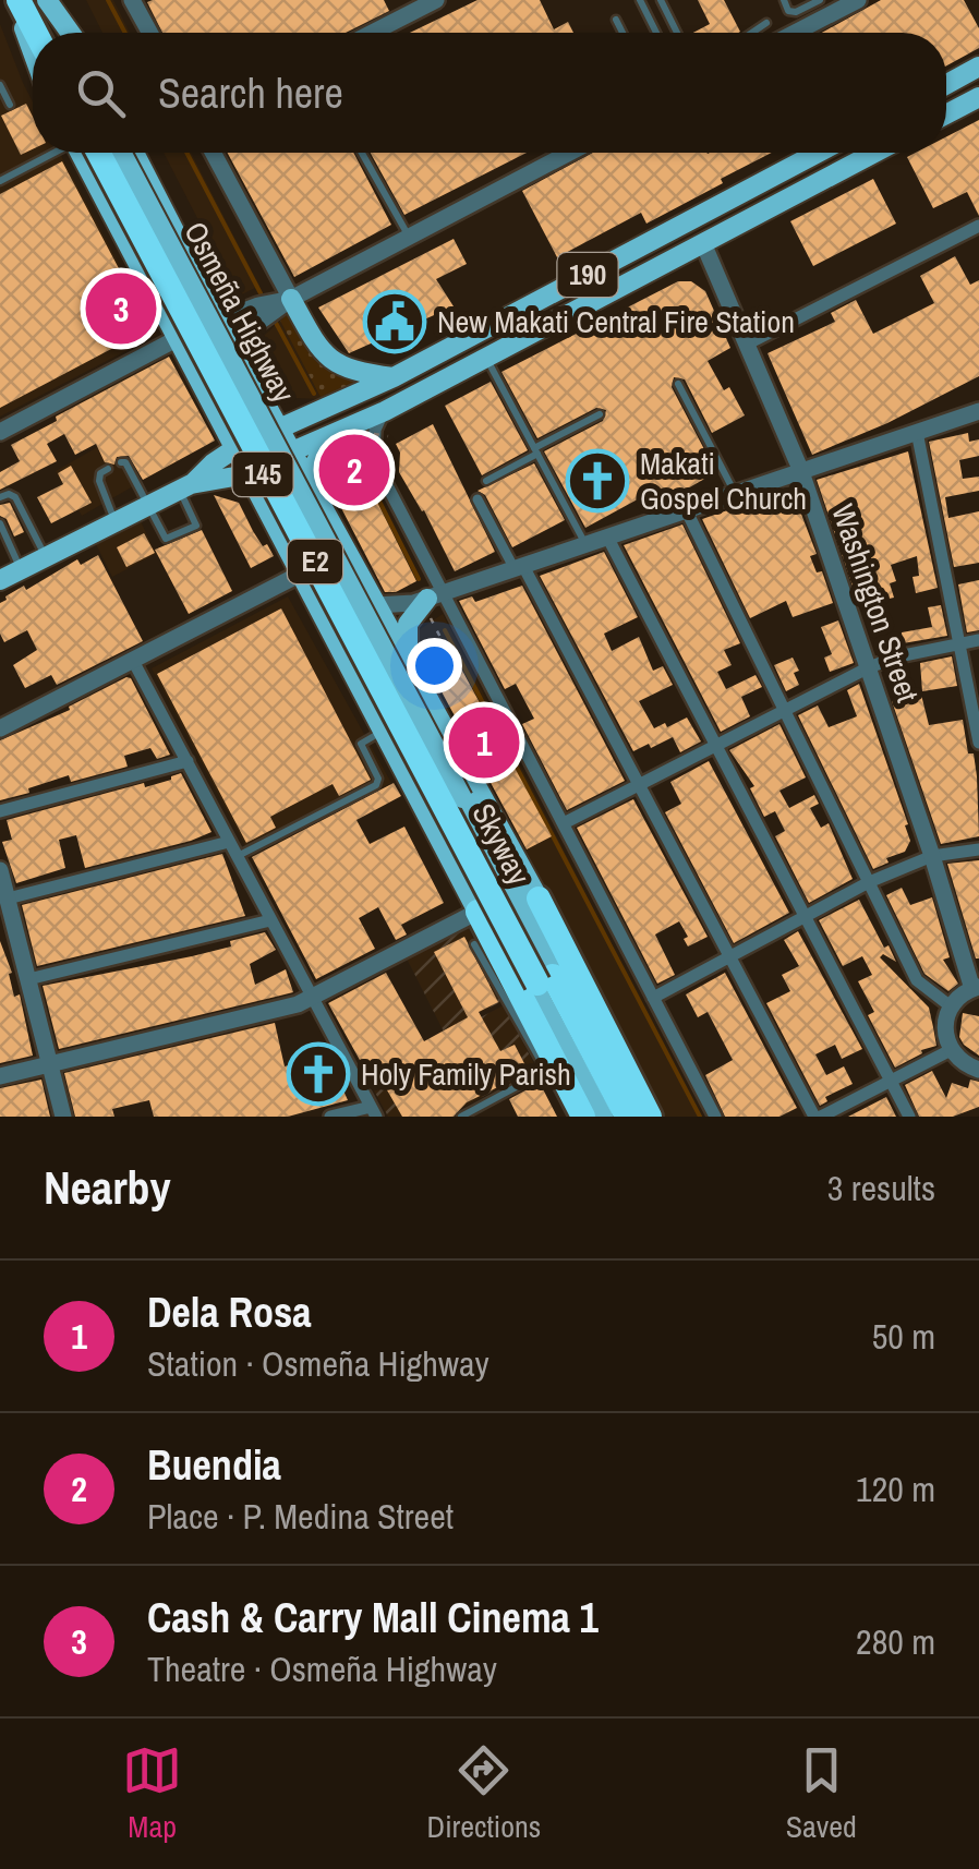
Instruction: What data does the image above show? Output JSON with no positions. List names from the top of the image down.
{
  "streets": {
    "highway": ["E2", "Skyway"],
    "main road": ["190", "Osmeña Highway", "145"],
    "street": ["Washington Street"]
  },
  "crossings": [
    ["190", "Osmeña Highway"],
    ["190", "Washington Street"],
    ["Osmeña Highway", "Skyway"]
  ],
  "places": {
    "public building": ["New Makati Central Fire Station"],
    "church": ["Makati Gospel Church", "Holy Family Parish"]
  },
  "page": {
    "search": "Search here",
    "pins": ["3", "2", "1"],
    "heading": ["Nearby", "3 results"],
    "list": [
      {
        "mark": "1",
        "name": "Dela Rosa",
        "note": "Station · Osmeña Highway",
        "value": "50 m"
      },
      {
        "mark": "2",
        "name": "Buendia",
        "note": "Place · P. Medina Street",
        "value": "120 m"
      },
      {
        "mark": "3",
        "name": "Cash & Carry Mall Cinema 1",
        "note": "Theatre · Osmeña Highway",
        "value": "280 m"
      }
    ],
    "nav": ["Map", "Directions", "Saved"]
  }
}
